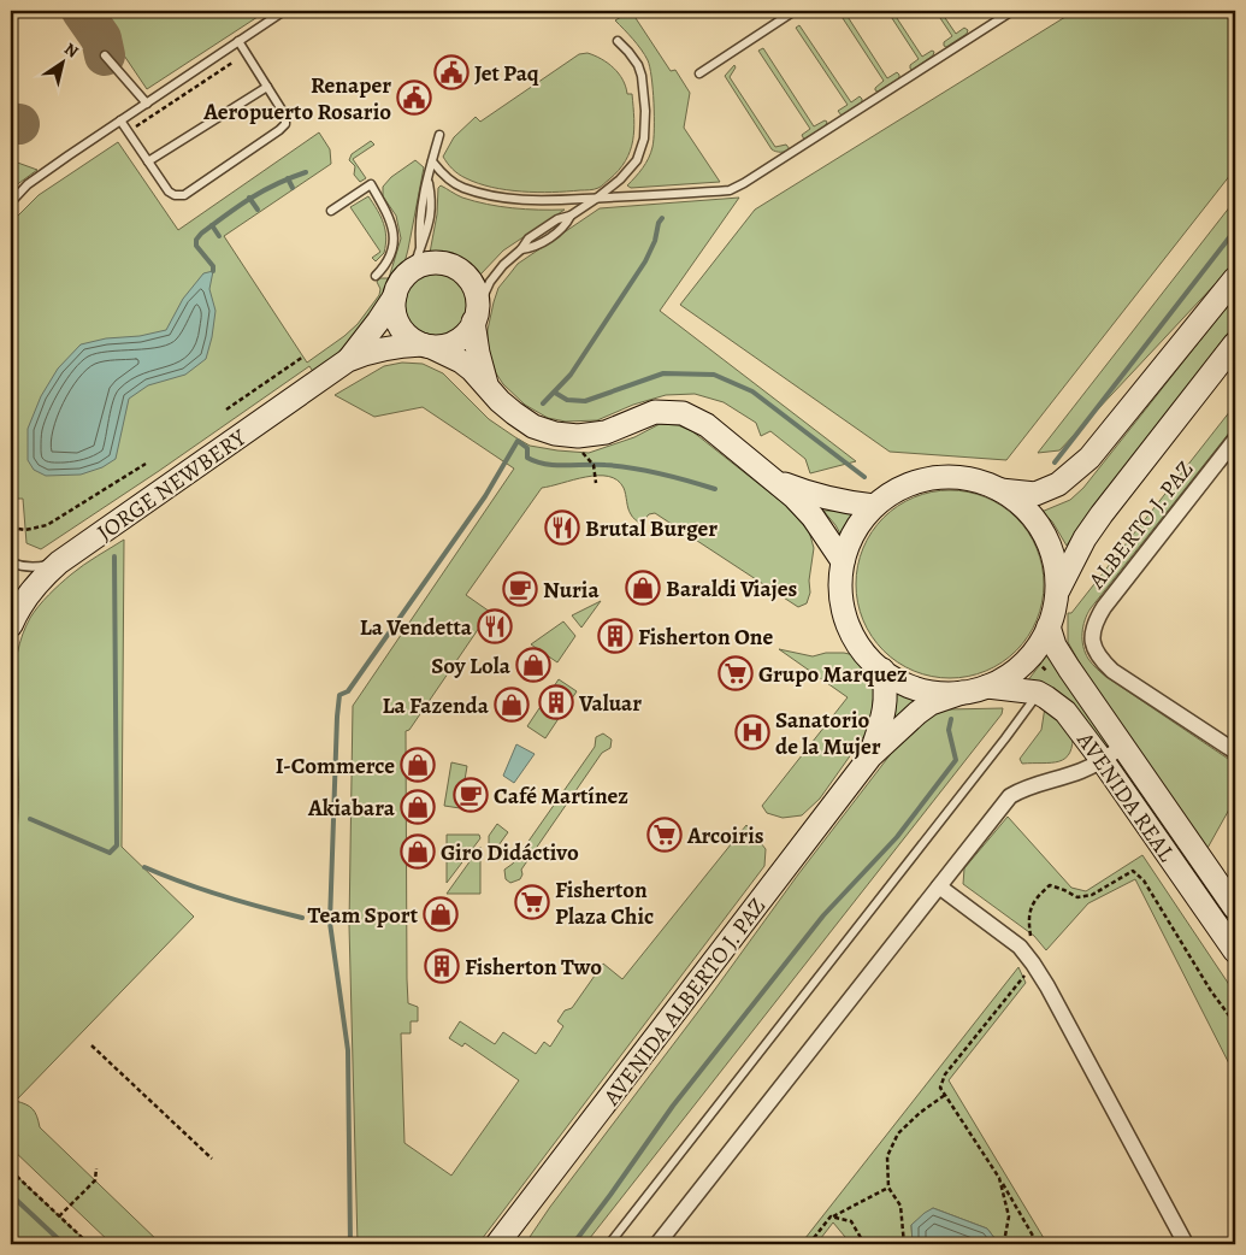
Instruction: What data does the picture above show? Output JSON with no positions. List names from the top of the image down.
{
  "streets": {
    "main road": ["JORGE NEWBERY", "AVENIDA REAL", "AVENIDA ALBERTO J. PAZ"],
    "street": ["ALBERTO J. PAZ"]
  },
  "places": {
    "public building": ["Jet Paq", "Renaper Aeropuerto Rosario"],
    "restaurant": ["Brutal Burger", "La Vendetta"],
    "shop": [
      "Baraldi Viajes",
      "Soy Lola",
      "La Fazenda",
      "I-Commerce",
      "Akiabara",
      "Giro Didáctivo",
      "Team Sport"
    ],
    "cafe": ["Nuria", "Café Martínez"],
    "building": ["Fisherton One", "Valuar", "Fisherton Two"],
    "supermarket": ["Grupo Marquez", "Arcoiris", "Fisherton Plaza Chic"],
    "hospital": ["Sanatorio de la Mujer"]
  },
  "north": "top right"
}
